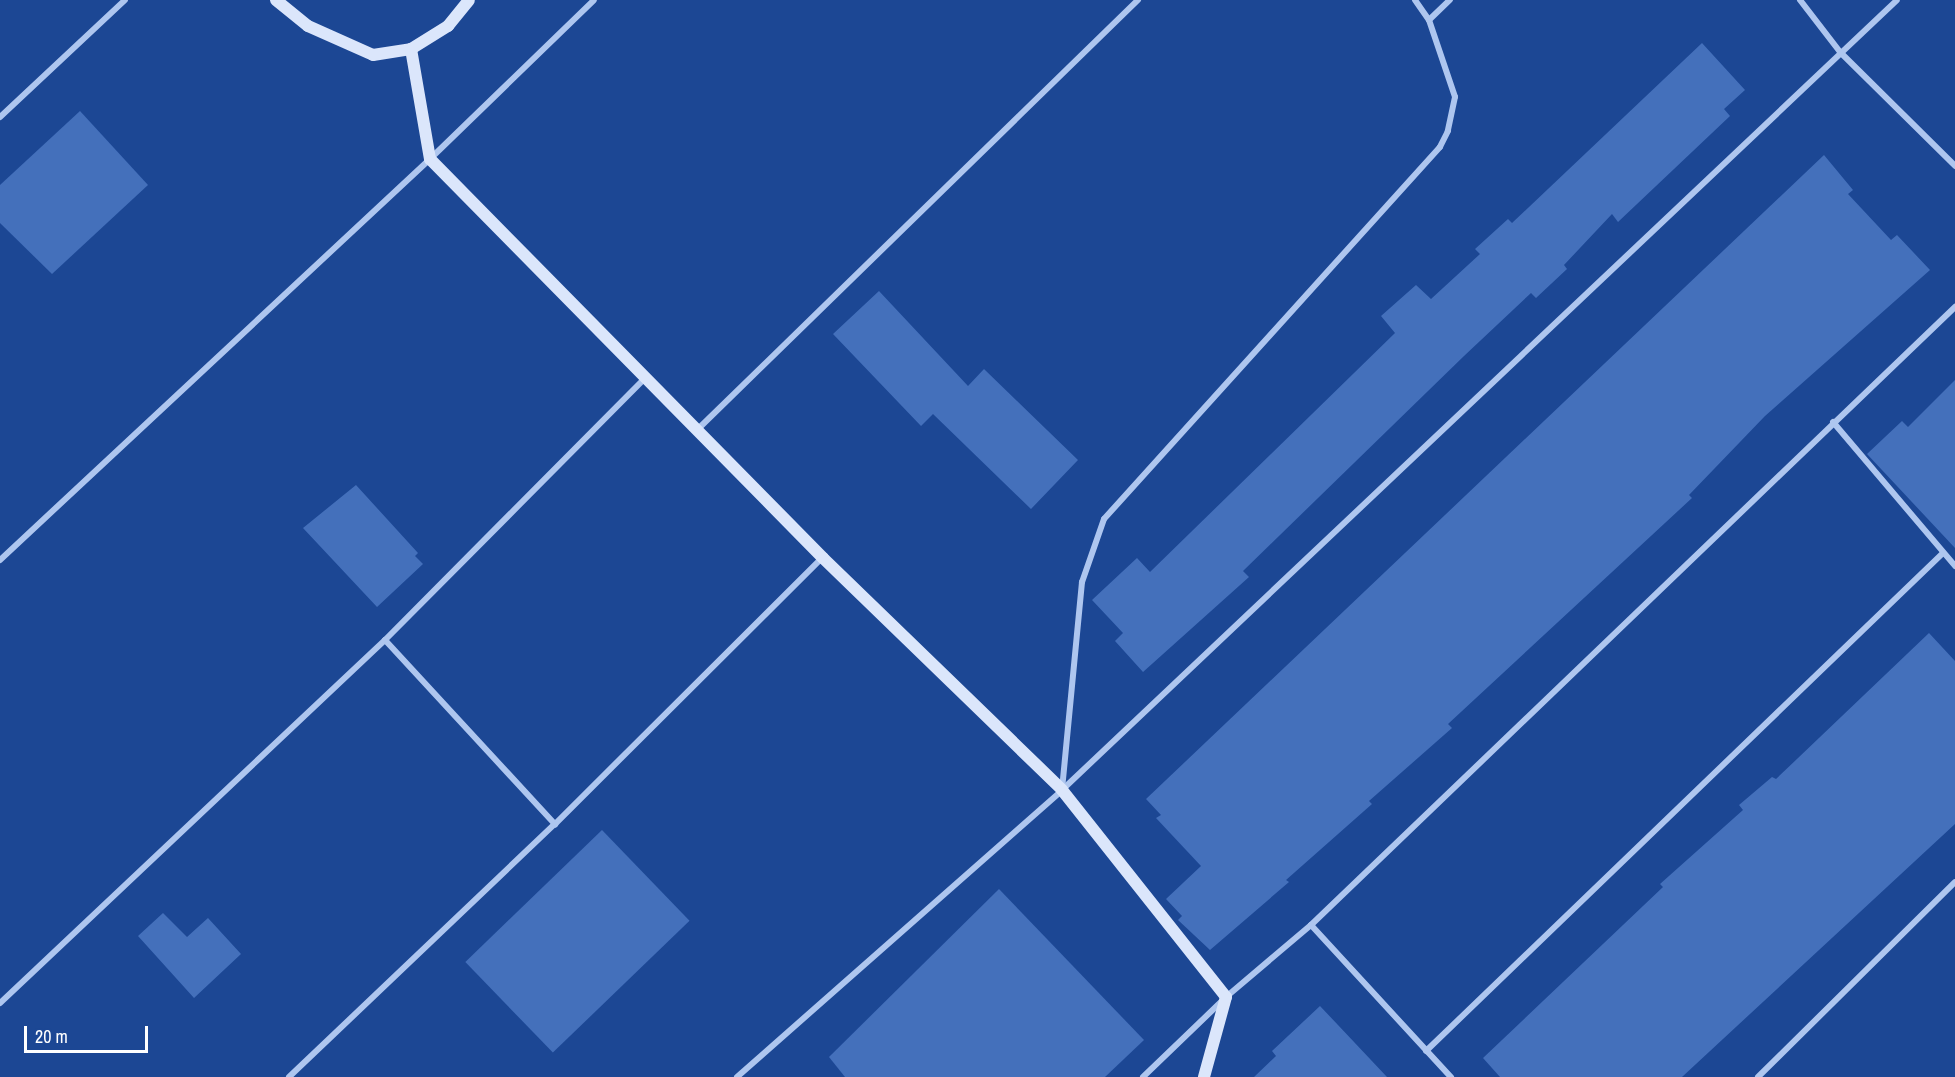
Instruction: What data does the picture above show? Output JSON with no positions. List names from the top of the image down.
{
  "scale_bar": "20 m"
}
